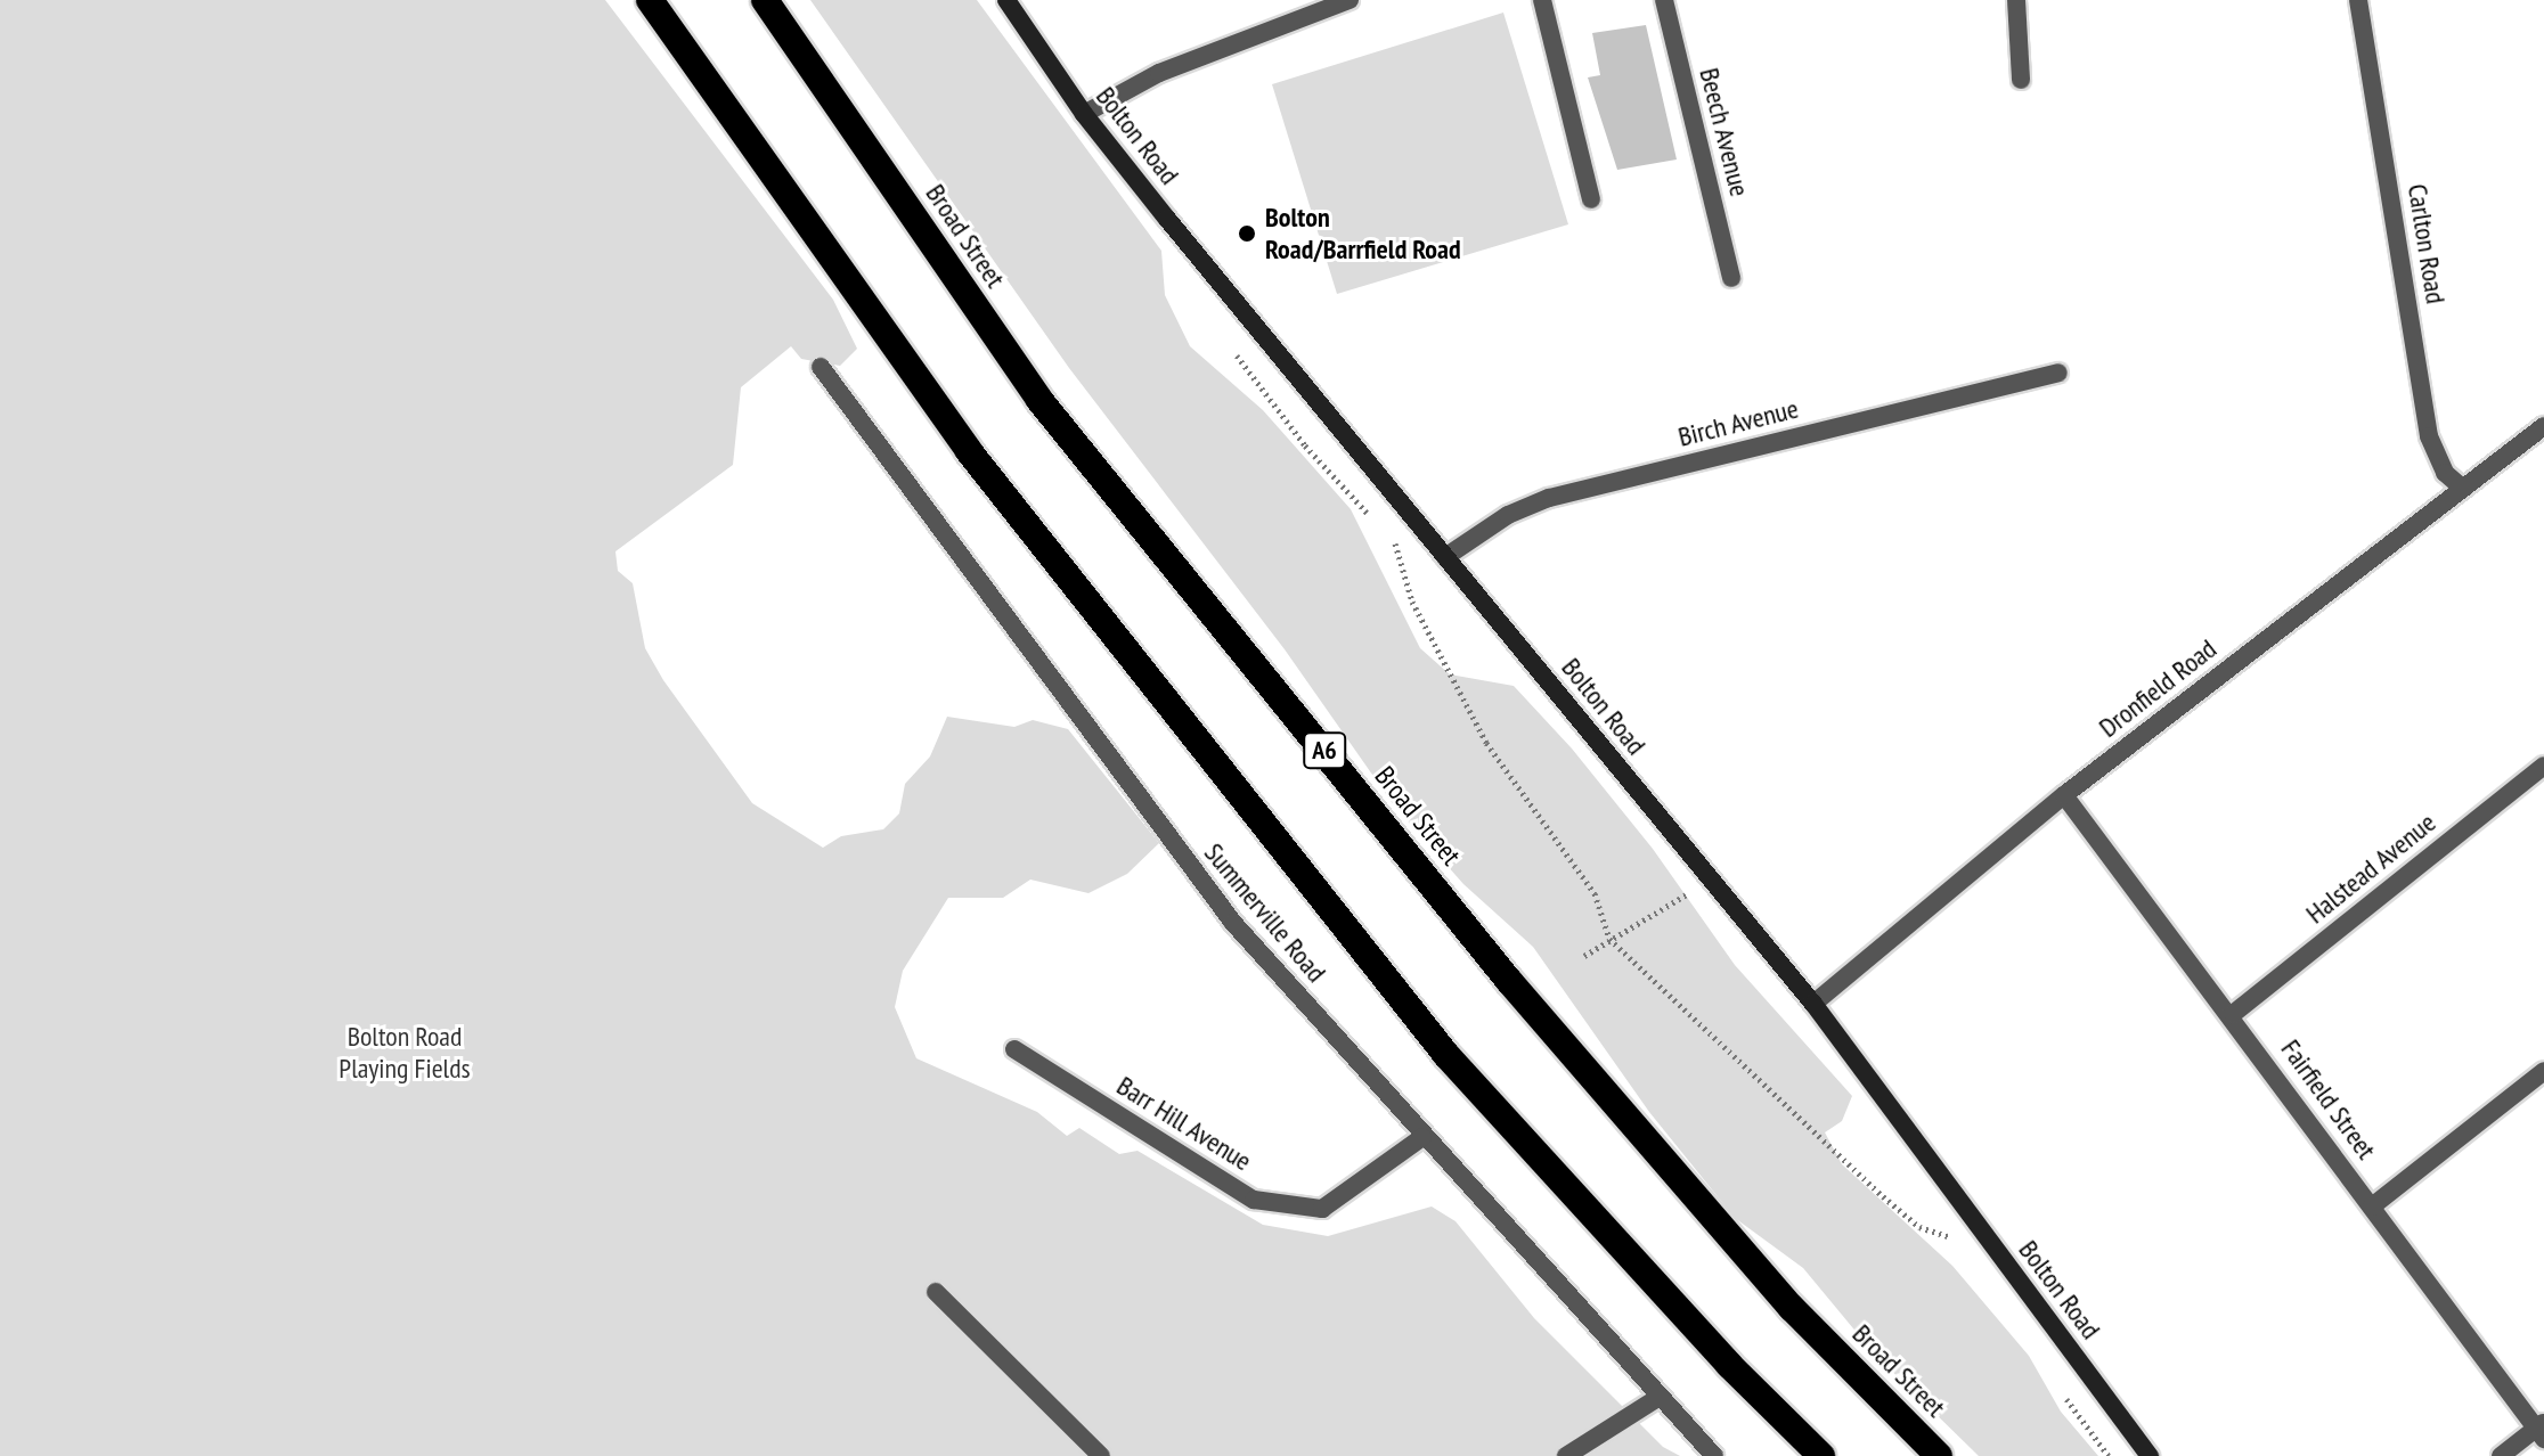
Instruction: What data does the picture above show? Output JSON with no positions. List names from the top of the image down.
{
  "streets": {
    "highway": ["Broad Street", "A6"],
    "street": [
      "Beech Avenue",
      "Bolton Road",
      "Carlton Road",
      "Birch Avenue",
      "Dronfield Road",
      "Halstead Avenue",
      "Summerville Road",
      "Fairfield Street",
      "Barr Hill Avenue"
    ]
  },
  "crossings": [
    ["Bolton Road", "Birch Avenue"],
    ["Bolton Road", "Dronfield Road"],
    ["Carlton Road", "Dronfield Road"],
    ["Dronfield Road", "Fairfield Street"],
    ["Halstead Avenue", "Fairfield Street"],
    ["Summerville Road", "Barr Hill Avenue"]
  ],
  "parks": ["Bolton Road Playing Fields"],
  "places": ["Bolton Road/Barrfield Road"]
}
